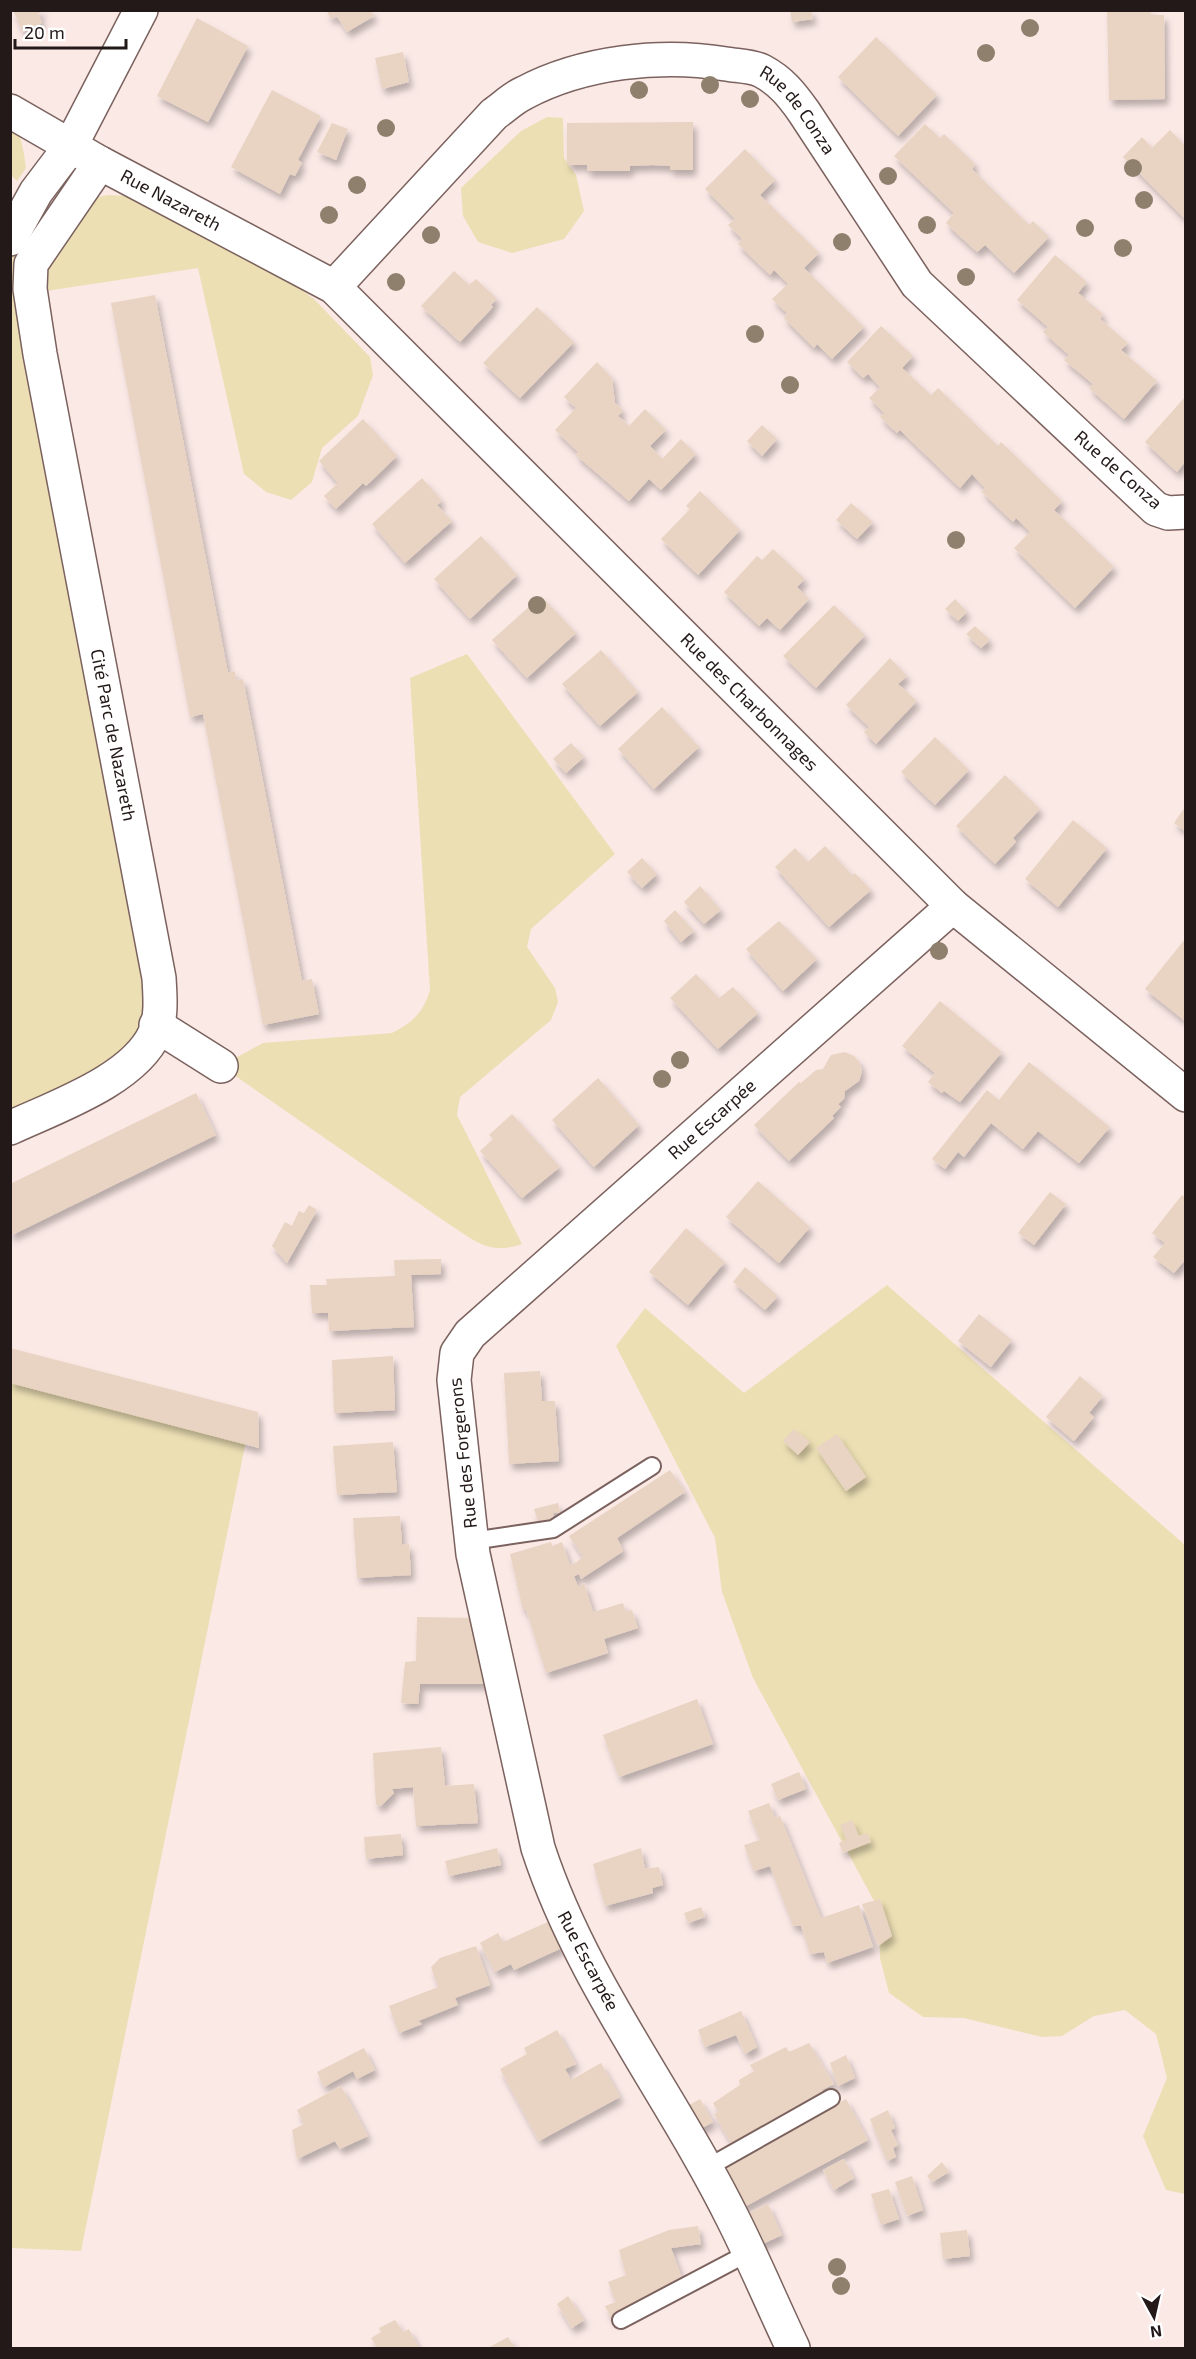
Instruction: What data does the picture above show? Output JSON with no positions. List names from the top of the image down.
{
  "streets": {
    "street": [
      "Rue de Conza",
      "Rue Nazareth",
      "Rue des Charbonnages",
      "Cité Parc de Nazareth",
      "Rue Escarpée",
      "Rue des Forgerons"
    ]
  },
  "crossings": [
    ["Rue de Conza", "Rue Nazareth"],
    ["Rue de Conza", "Rue des Charbonnages"],
    ["Rue Nazareth", "Rue des Charbonnages"],
    ["Rue Nazareth", "Cité Parc de Nazareth"],
    ["Rue des Charbonnages", "Rue Escarpée"],
    ["Rue Escarpée", "Rue des Forgerons"]
  ],
  "scale_bar": "20 m",
  "north": "bottom"
}
